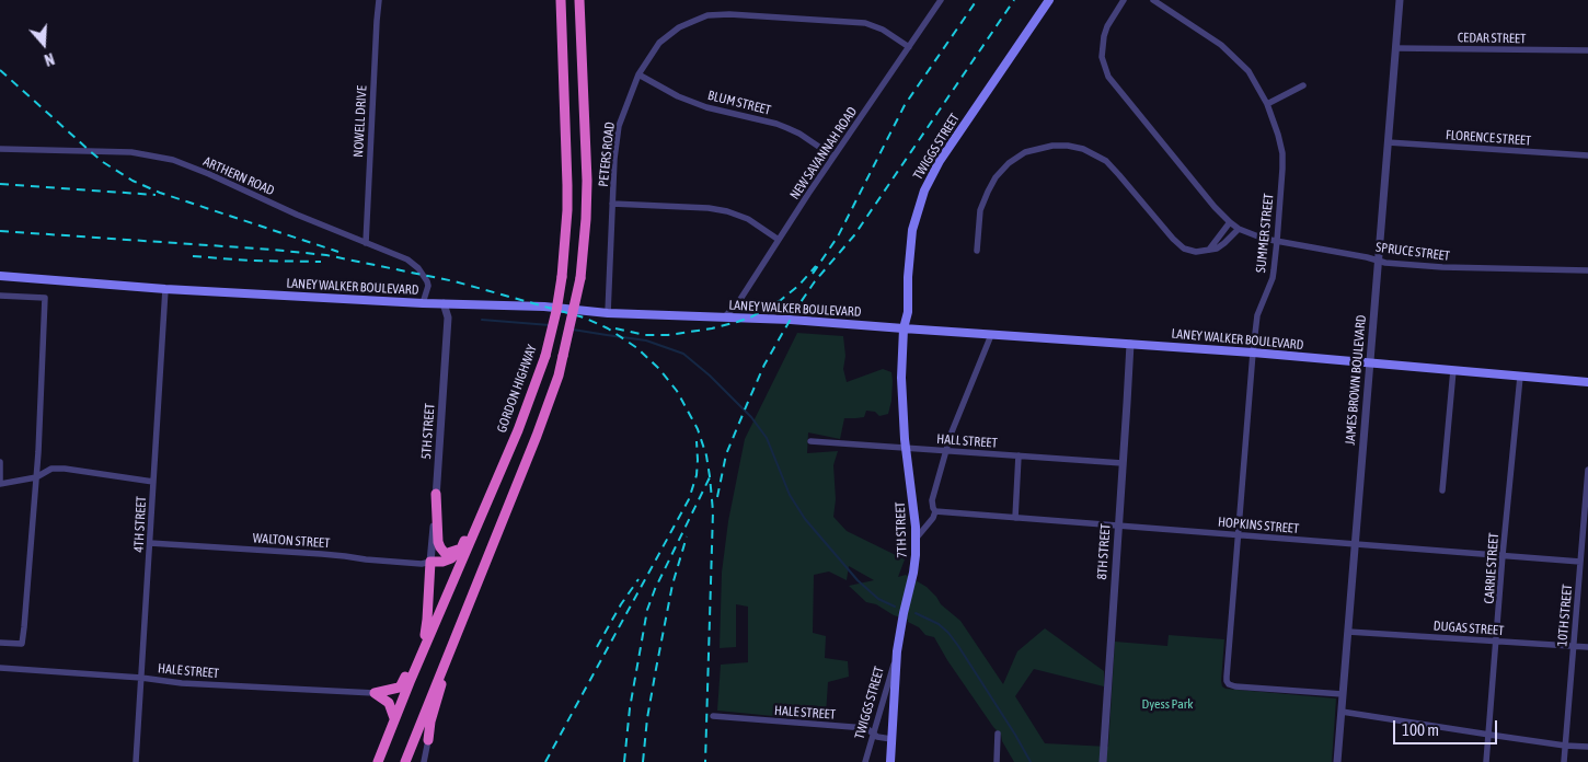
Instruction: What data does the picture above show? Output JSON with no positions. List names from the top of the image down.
{
  "streets": {
    "highway": ["GORDON HIGHWAY"],
    "main road": ["TWIGGS STREET", "LANEY WALKER BOULEVARD", "7TH STREET"],
    "street": [
      "CEDAR STREET",
      "BLUM STREET",
      "NOWELL DRIVE",
      "FLORENCE STREET",
      "NEW SAVANNAH ROAD",
      "PETERS ROAD",
      "ARTHERN ROAD",
      "SUMMER STREET",
      "SPRUCE STREET",
      "JAMES BROWN BOULEVARD",
      "5TH STREET",
      "HALL STREET",
      "4TH STREET",
      "HOPKINS STREET",
      "WALTON STREET",
      "8TH STREET",
      "CARRIE STREET",
      "10TH STREET",
      "DUGAS STREET",
      "HALE STREET"
    ]
  },
  "crossings": [
    ["CEDAR STREET", "JAMES BROWN BOULEVARD"],
    ["BLUM STREET", "NEW SAVANNAH ROAD"],
    ["BLUM STREET", "PETERS ROAD"],
    ["NOWELL DRIVE", "ARTHERN ROAD"],
    ["FLORENCE STREET", "JAMES BROWN BOULEVARD"],
    ["TWIGGS STREET", "LANEY WALKER BOULEVARD"],
    ["TWIGGS STREET", "7TH STREET"],
    ["TWIGGS STREET", "HALE STREET"],
    ["NEW SAVANNAH ROAD", "PETERS ROAD"],
    ["NEW SAVANNAH ROAD", "LANEY WALKER BOULEVARD"],
    ["PETERS ROAD", "LANEY WALKER BOULEVARD"],
    ["ARTHERN ROAD", "LANEY WALKER BOULEVARD"],
    ["SUMMER STREET", "SPRUCE STREET"],
    ["SUMMER STREET", "LANEY WALKER BOULEVARD"],
    ["SUMMER STREET", "JAMES BROWN BOULEVARD"],
    ["SUMMER STREET", "HOPKINS STREET"],
    ["SPRUCE STREET", "JAMES BROWN BOULEVARD"],
    ["LANEY WALKER BOULEVARD", "JAMES BROWN BOULEVARD"],
    ["LANEY WALKER BOULEVARD", "5TH STREET"],
    ["LANEY WALKER BOULEVARD", "4TH STREET"],
    ["LANEY WALKER BOULEVARD", "7TH STREET"],
    ["LANEY WALKER BOULEVARD", "8TH STREET"],
    ["LANEY WALKER BOULEVARD", "CARRIE STREET"],
    ["JAMES BROWN BOULEVARD", "HOPKINS STREET"],
    ["JAMES BROWN BOULEVARD", "DUGAS STREET"],
    ["5TH STREET", "WALTON STREET"],
    ["HALL STREET", "7TH STREET"],
    ["HALL STREET", "8TH STREET"],
    ["4TH STREET", "WALTON STREET"],
    ["4TH STREET", "HALE STREET"],
    ["HOPKINS STREET", "8TH STREET"],
    ["HOPKINS STREET", "CARRIE STREET"],
    ["HOPKINS STREET", "10TH STREET"],
    ["7TH STREET", "HALE STREET"],
    ["CARRIE STREET", "DUGAS STREET"],
    ["10TH STREET", "DUGAS STREET"]
  ],
  "parks": ["Dyess Park"],
  "scale_bar": "100 m",
  "north": "bottom"
}
